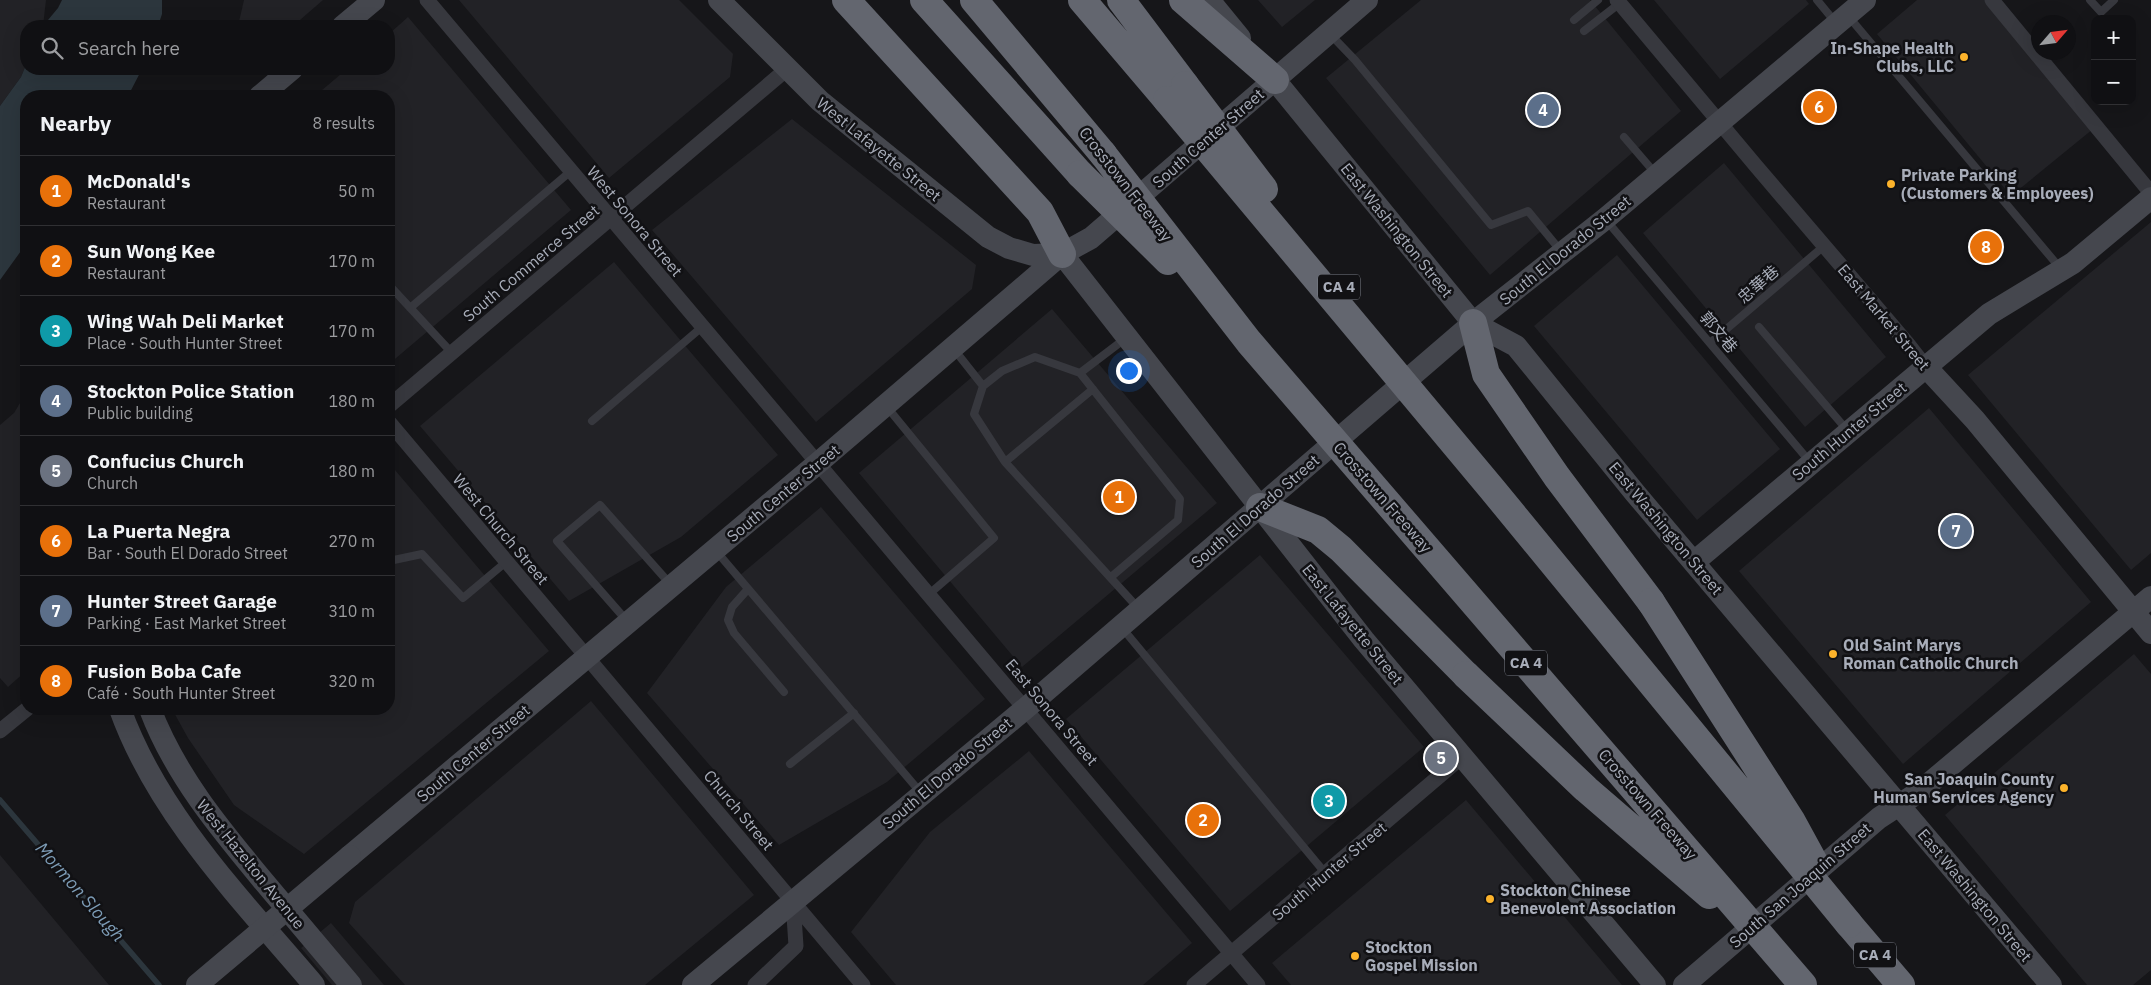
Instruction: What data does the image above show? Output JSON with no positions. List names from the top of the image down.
{
  "streets": {
    "highway": ["Crosstown Freeway", "CA 4"],
    "main road": [
      "South Center Street",
      "West Lafayette Street",
      "East Washington Street",
      "South El Dorado Street",
      "East Market Street",
      "South Hunter Street",
      "East Lafayette Street",
      "West Hazelton Avenue",
      "South San Joaquin Street"
    ],
    "street": [
      "West Sonora Street",
      "South Commerce Street",
      "West Church Street",
      "East Sonora Street",
      "Church Street"
    ],
    "lane": ["忠華巷", "郭文巷"]
  },
  "crossings": [
    ["South Center Street", "West Lafayette Street"],
    ["South Center Street", "West Sonora Street"],
    ["South Center Street", "East Washington Street"],
    ["South Center Street", "West Church Street"],
    ["South Center Street", "East Lafayette Street"],
    ["South Center Street", "East Sonora Street"],
    ["South Center Street", "Church Street"],
    ["West Lafayette Street", "South Commerce Street"],
    ["West Lafayette Street", "East Lafayette Street"],
    ["Crosstown Freeway", "CA 4"],
    ["West Sonora Street", "South Commerce Street"],
    ["West Sonora Street", "East Sonora Street"],
    ["East Washington Street", "South El Dorado Street"],
    ["East Washington Street", "South Hunter Street"],
    ["East Washington Street", "South San Joaquin Street"],
    ["South El Dorado Street", "East Market Street"],
    ["South El Dorado Street", "郭文巷"],
    ["South El Dorado Street", "East Lafayette Street"],
    ["South El Dorado Street", "East Sonora Street"],
    ["South El Dorado Street", "Church Street"],
    ["忠華巷", "East Market Street"],
    ["忠華巷", "郭文巷"],
    ["East Market Street", "South Hunter Street"],
    ["East Market Street", "South San Joaquin Street"],
    ["郭文巷", "South Hunter Street"],
    ["South Hunter Street", "East Lafayette Street"],
    ["South Hunter Street", "East Sonora Street"],
    ["West Church Street", "Church Street"]
  ],
  "water": ["Mormon Slough"],
  "places": [
    "In-Shape Health Clubs, LLC",
    "Private Parking (Customers & Employees)",
    "Old Saint Marys Roman Catholic Church",
    "San Joaquin County Human Services Agency",
    "Stockton Chinese Benevolent Association",
    "Stockton Gospel Mission"
  ],
  "north": "top right",
  "page": {
    "map_buttons": ["+", "−"],
    "search": "Search here",
    "pins": [
      "6",
      "4",
      "8",
      "1",
      "7",
      "5",
      "3",
      "2"
    ],
    "heading": ["Nearby", "8 results"],
    "list": [
      {
        "mark": "1",
        "name": "McDonald's",
        "note": "Restaurant",
        "value": "50 m"
      },
      {
        "mark": "2",
        "name": "Sun Wong Kee",
        "note": "Restaurant",
        "value": "170 m"
      },
      {
        "mark": "3",
        "name": "Wing Wah Deli Market",
        "note": "Place · South Hunter Street",
        "value": "170 m"
      },
      {
        "mark": "4",
        "name": "Stockton Police Station",
        "note": "Public building",
        "value": "180 m"
      },
      {
        "mark": "5",
        "name": "Confucius Church",
        "note": "Church",
        "value": "180 m"
      },
      {
        "mark": "6",
        "name": "La Puerta Negra",
        "note": "Bar · South El Dorado Street",
        "value": "270 m"
      },
      {
        "mark": "7",
        "name": "Hunter Street Garage",
        "note": "Parking · East Market Street",
        "value": "310 m"
      },
      {
        "mark": "8",
        "name": "Fusion Boba Cafe",
        "note": "Café · South Hunter Street",
        "value": "320 m"
      }
    ]
  }
}
